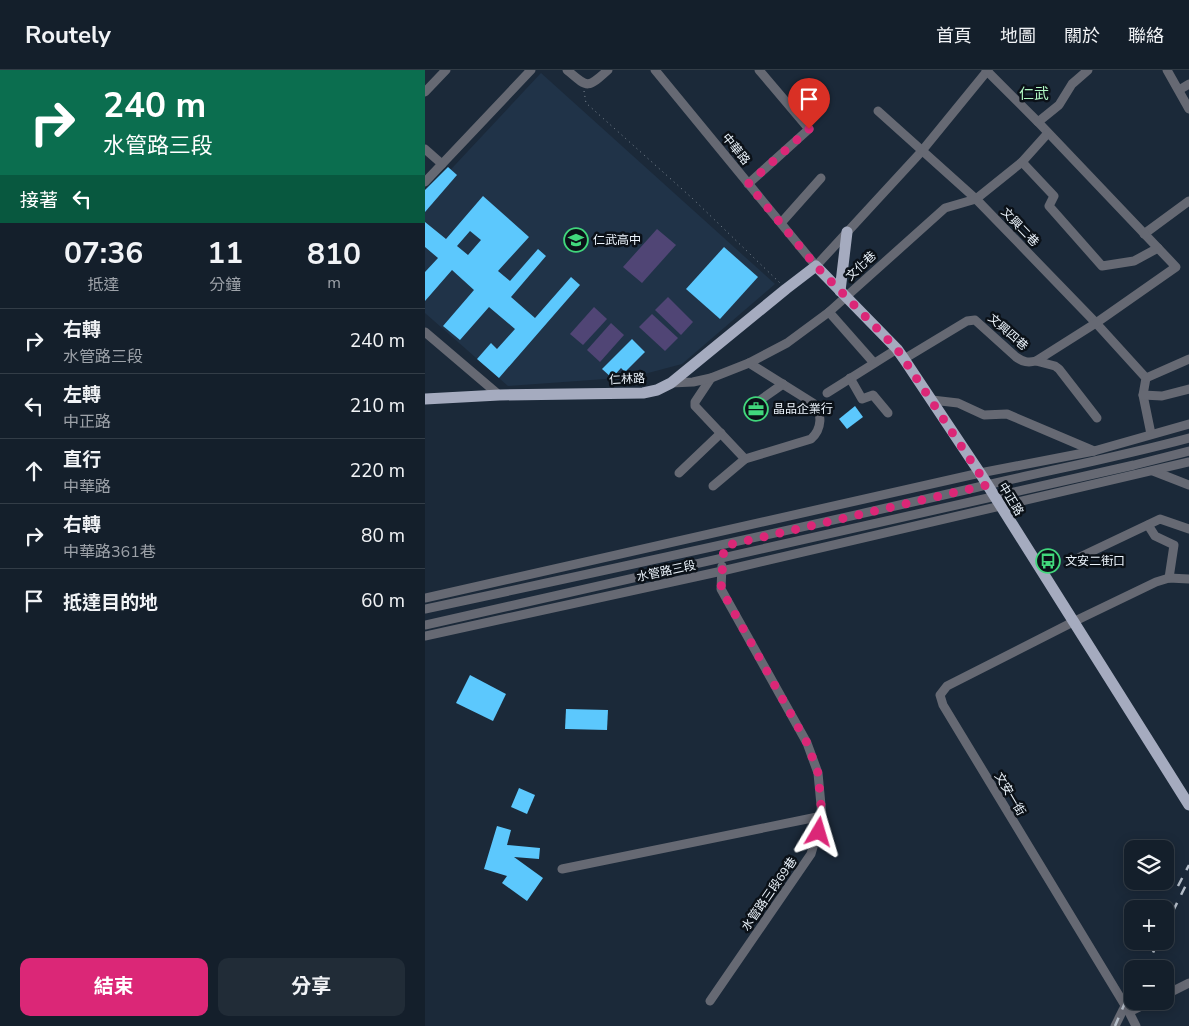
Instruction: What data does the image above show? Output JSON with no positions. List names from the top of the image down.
{
  "streets": {
    "main road": ["仁林路", "中正路"],
    "street": [
      "中華路",
      "文興二巷",
      "文化巷",
      "文興四巷",
      "水管路三段",
      "文安一街",
      "水管路三段69巷"
    ]
  },
  "crossings": [
    ["中華路", "仁林路"],
    ["中華路", "中正路"],
    ["文興二巷", "文化巷"],
    ["文興二巷", "文興四巷"],
    ["文化巷", "仁林路"],
    ["文化巷", "中正路"],
    ["文興四巷", "中正路"],
    ["仁林路", "中正路"],
    ["中正路", "水管路三段"],
    ["中正路", "文安一街"],
    ["水管路三段", "水管路三段69巷"]
  ],
  "districts": ["仁武"],
  "places": {
    "school or university": ["仁武高中"],
    "office": ["晶品企業行"],
    "bus stop": ["文安二街口"]
  },
  "page": {
    "header": "Routely",
    "nav": [
      "首頁",
      "地圖",
      "關於",
      "聯絡"
    ],
    "turn": ["240 m", "水管路三段"],
    "then": "接著",
    "eta": [
      "07:36",
      "抵達",
      "11",
      "分鐘",
      "810",
      "m"
    ],
    "list": [
      {
        "name": "右轉",
        "note": "水管路三段",
        "value": "240 m"
      },
      {
        "name": "左轉",
        "note": "中正路",
        "value": "210 m"
      },
      {
        "name": "直行",
        "note": "中華路",
        "value": "220 m"
      },
      {
        "name": "右轉",
        "note": "中華路361巷",
        "value": "80 m"
      },
      {
        "name": "抵達目的地",
        "value": "60 m"
      }
    ],
    "map_buttons": ["+", "−"],
    "buttons": ["結束", "分享"]
  }
}
